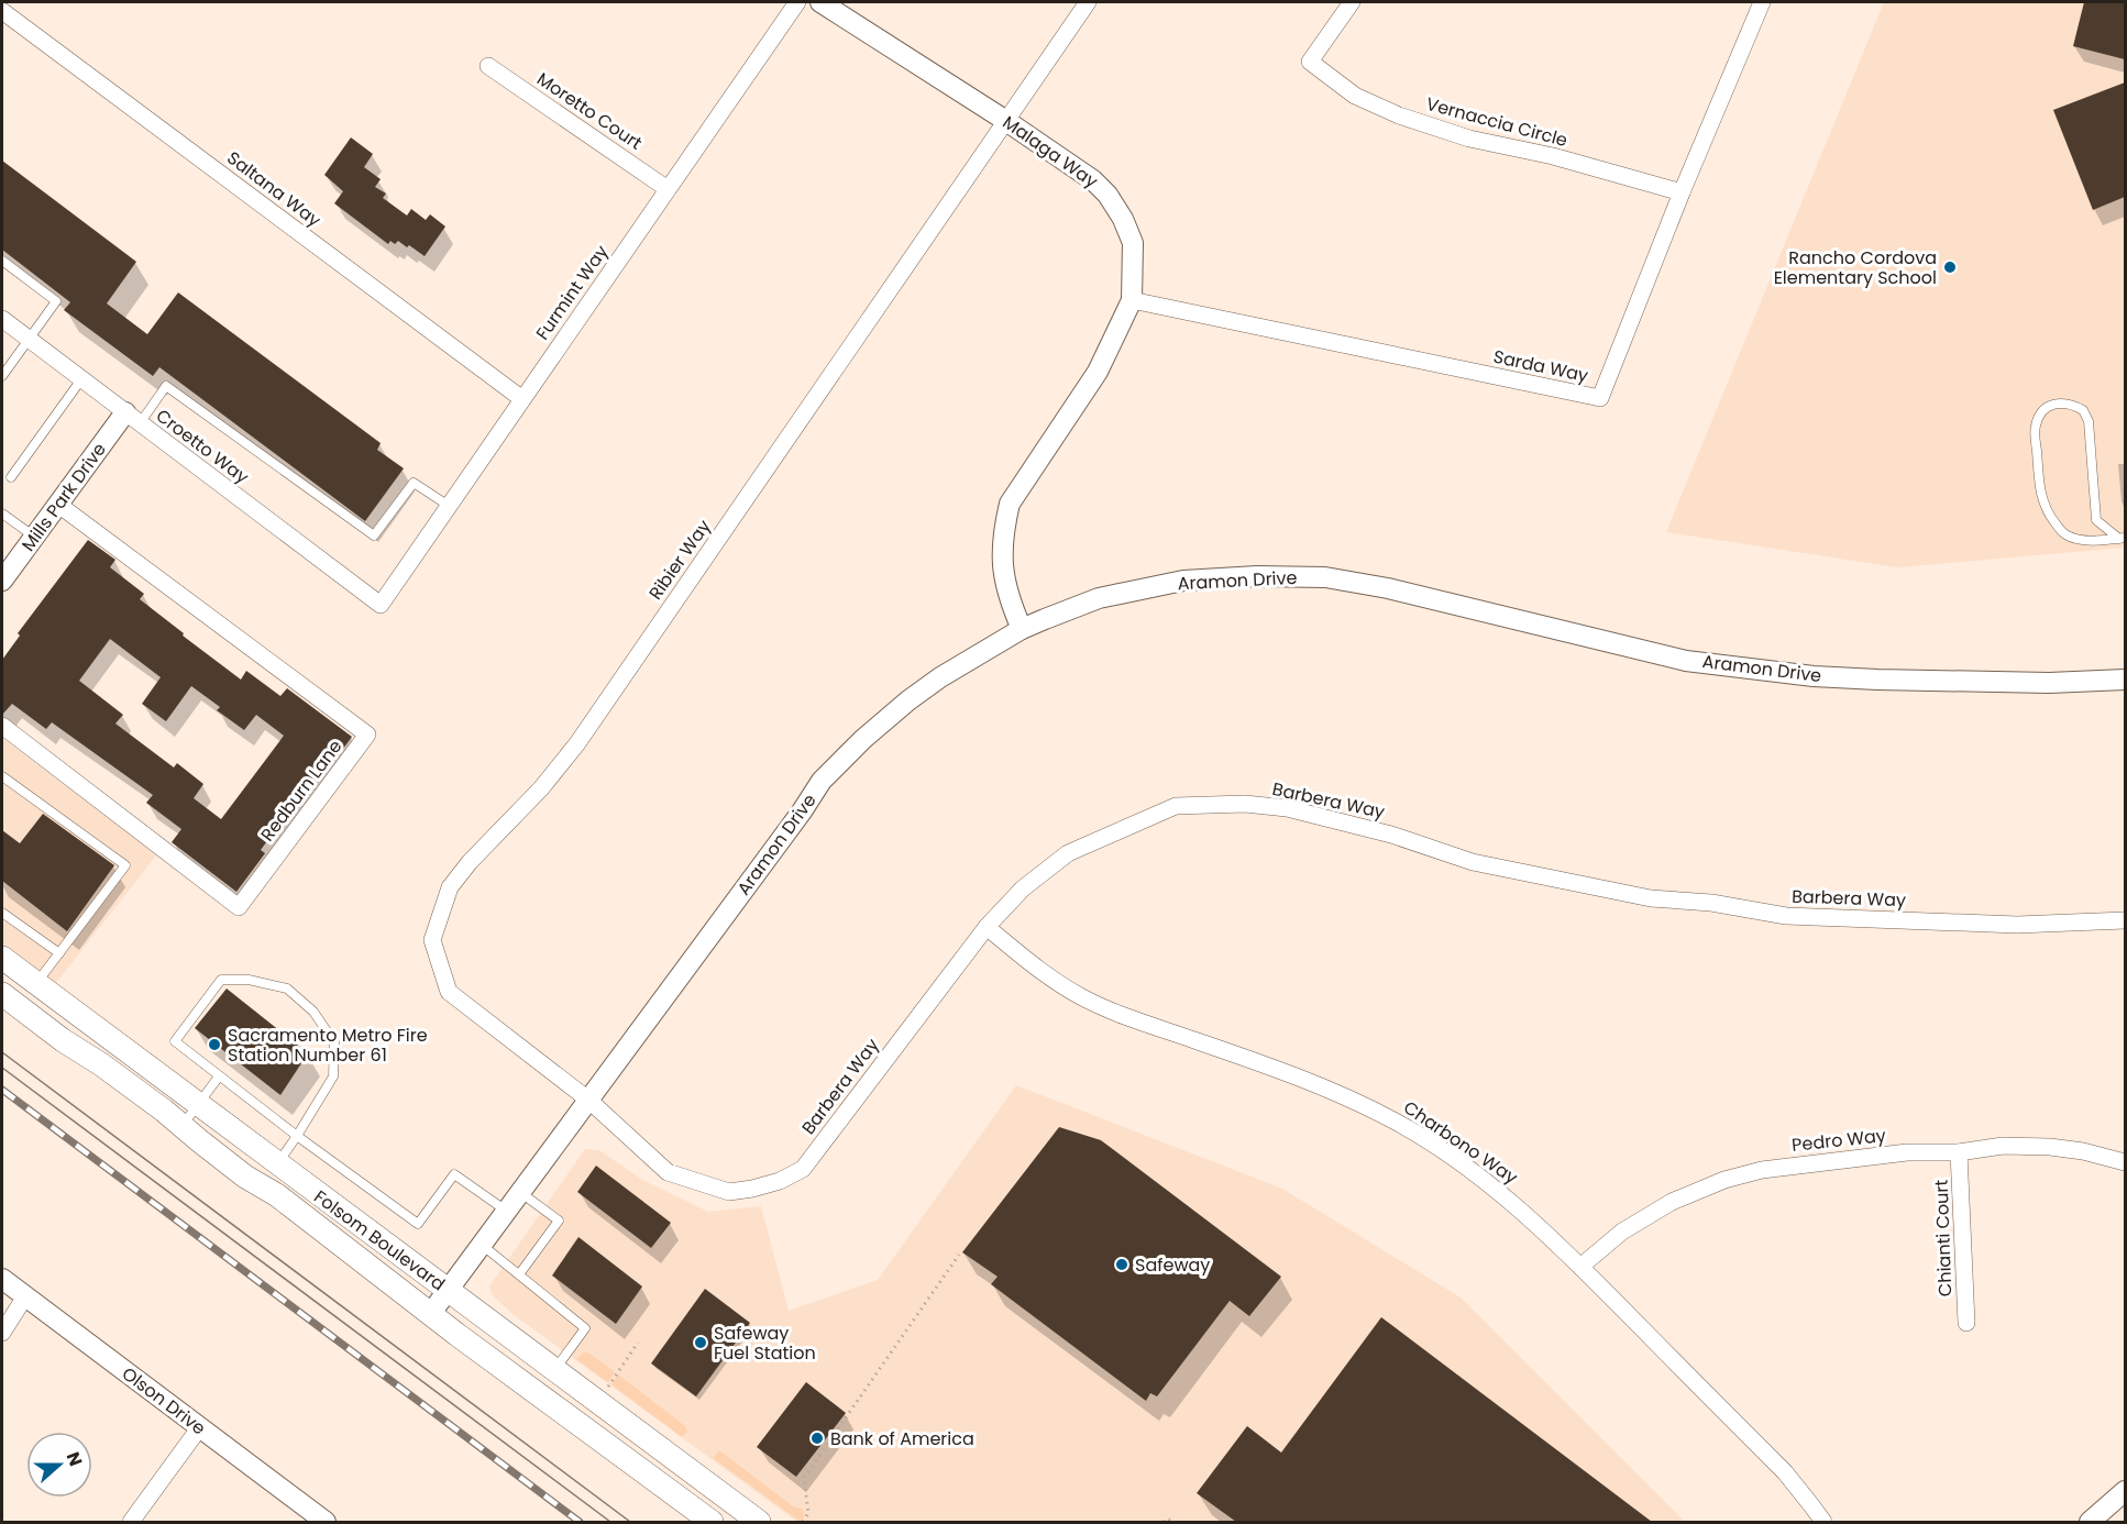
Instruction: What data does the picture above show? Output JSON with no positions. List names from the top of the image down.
{
  "streets": {
    "main road": ["Folsom Boulevard"],
    "street": [
      "Moretto Court",
      "Vernaccia Circle",
      "Malaga Way",
      "Saltana Way",
      "Furmint Way",
      "Sarda Way",
      "Croetto Way",
      "Mills Park Drive",
      "Ribier Way",
      "Aramon Drive",
      "Redburn Lane",
      "Barbera Way",
      "Pedro Way",
      "Charbono Way",
      "Chianti Court",
      "Olson Drive"
    ]
  },
  "crossings": [
    ["Moretto Court", "Furmint Way"],
    ["Vernaccia Circle", "Sarda Way"],
    ["Malaga Way", "Sarda Way"],
    ["Malaga Way", "Ribier Way"],
    ["Malaga Way", "Aramon Drive"],
    ["Saltana Way", "Furmint Way"],
    ["Furmint Way", "Croetto Way"],
    ["Croetto Way", "Mills Park Drive"],
    ["Mills Park Drive", "Redburn Lane"],
    ["Ribier Way", "Aramon Drive"],
    ["Ribier Way", "Barbera Way"],
    ["Aramon Drive", "Barbera Way"],
    ["Aramon Drive", "Folsom Boulevard"],
    ["Barbera Way", "Charbono Way"],
    ["Pedro Way", "Charbono Way"],
    ["Pedro Way", "Chianti Court"]
  ],
  "places": [
    "Rancho Cordova Elementary School",
    "Sacramento Metro Fire Station Number 61",
    "Safeway",
    "Safeway Fuel Station",
    "Bank of America"
  ],
  "north": "right"
}
